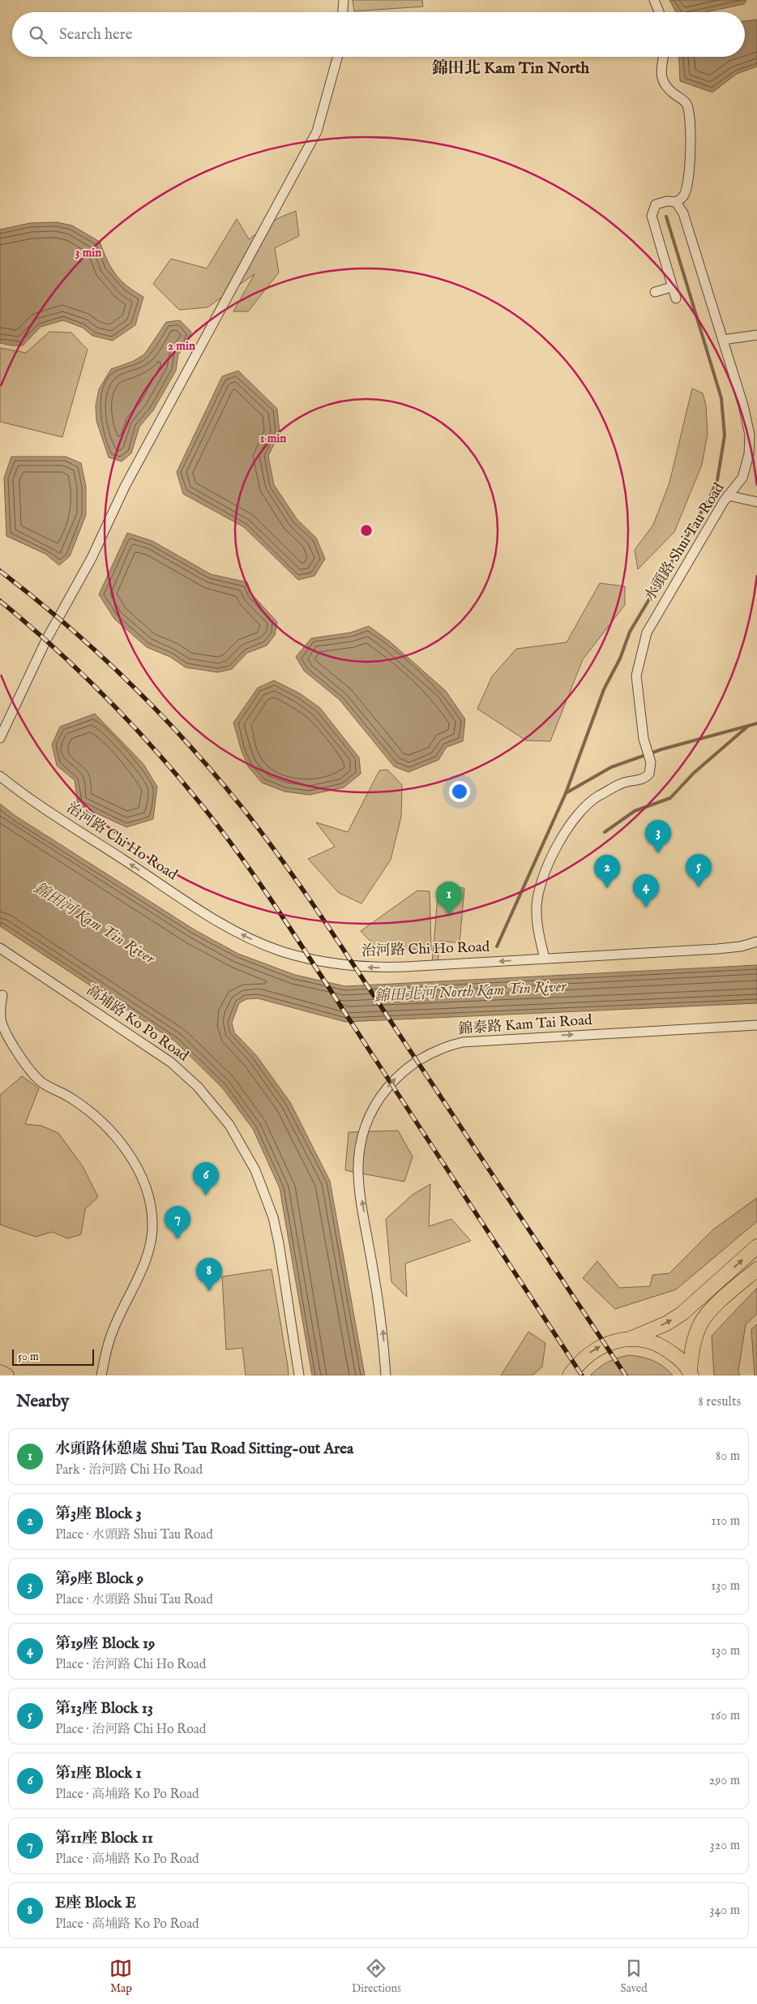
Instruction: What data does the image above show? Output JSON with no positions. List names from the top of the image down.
{
  "streets": {
    "street": [
      "水頭路 Shui Tau Road",
      "治河路 Chi Ho Road",
      "高埔路 Ko Po Road",
      "錦泰路 Kam Tai Road"
    ]
  },
  "crossings": [
    ["水頭路 Shui Tau Road", "治河路 Chi Ho Road"]
  ],
  "one_way": ["治河路 Chi Ho Road"],
  "districts": ["錦田北 Kam Tin North"],
  "water": ["錦田河 Kam Tin River", "錦田北河 North Kam Tin River"],
  "scale_bar": "50 m",
  "page": {
    "search": "Search here",
    "pins": [
      "3",
      "5",
      "2",
      "4",
      "1",
      "6",
      "7",
      "8"
    ],
    "scale": "50 m",
    "heading": ["Nearby", "8 results"],
    "list": [
      {
        "mark": "1",
        "name": "水頭路休憩處 Shui Tau Road Sitting-out Area",
        "note": "Park · 治河路 Chi Ho Road",
        "value": "80 m"
      },
      {
        "mark": "2",
        "name": "第3座 Block 3",
        "note": "Place · 水頭路 Shui Tau Road",
        "value": "110 m"
      },
      {
        "mark": "3",
        "name": "第9座 Block 9",
        "note": "Place · 水頭路 Shui Tau Road",
        "value": "130 m"
      },
      {
        "mark": "4",
        "name": "第19座 Block 19",
        "note": "Place · 治河路 Chi Ho Road",
        "value": "130 m"
      },
      {
        "mark": "5",
        "name": "第13座 Block 13",
        "note": "Place · 治河路 Chi Ho Road",
        "value": "160 m"
      },
      {
        "mark": "6",
        "name": "第1座 Block 1",
        "note": "Place · 高埔路 Ko Po Road",
        "value": "290 m"
      },
      {
        "mark": "7",
        "name": "第11座 Block 11",
        "note": "Place · 高埔路 Ko Po Road",
        "value": "320 m"
      },
      {
        "mark": "8",
        "name": "E座 Block E",
        "note": "Place · 高埔路 Ko Po Road",
        "value": "340 m"
      }
    ],
    "nav": ["Map", "Directions", "Saved"]
  },
  "rings": ["3 min", "2 min", "1 min"]
}
